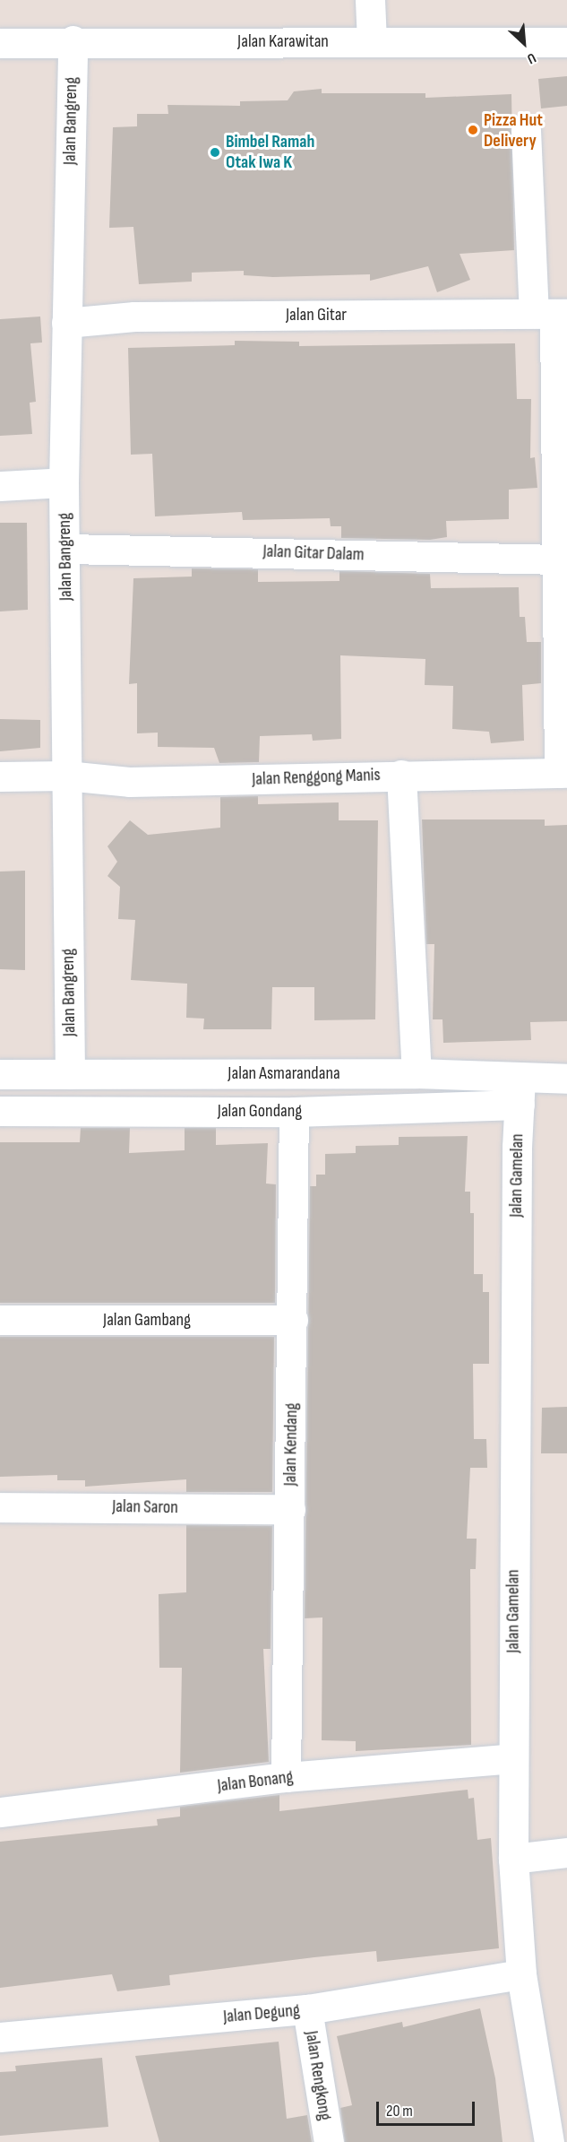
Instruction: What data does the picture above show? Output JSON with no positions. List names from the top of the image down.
{
  "streets": {
    "street": [
      "Jalan Karawitan",
      "Jalan Bangreng",
      "Jalan Gitar",
      "Jalan Gitar Dalam",
      "Jalan Renggong Manis",
      "Jalan Asmarandana",
      "Jalan Gondang",
      "Jalan Gamelan",
      "Jalan Gambang",
      "Jalan Kendang",
      "Jalan Saron",
      "Jalan Bonang",
      "Jalan Degung",
      "Jalan Rengkong"
    ]
  },
  "crossings": [
    ["Jalan Karawitan", "Jalan Bangreng"],
    ["Jalan Bangreng", "Jalan Gitar"],
    ["Jalan Bangreng", "Jalan Gitar Dalam"],
    ["Jalan Bangreng", "Jalan Renggong Manis"],
    ["Jalan Bangreng", "Jalan Asmarandana"],
    ["Jalan Asmarandana", "Jalan Gondang"],
    ["Jalan Asmarandana", "Jalan Gamelan"],
    ["Jalan Gondang", "Jalan Gamelan"],
    ["Jalan Gondang", "Jalan Kendang"],
    ["Jalan Gamelan", "Jalan Bonang"],
    ["Jalan Gamelan", "Jalan Degung"],
    ["Jalan Gambang", "Jalan Kendang"],
    ["Jalan Kendang", "Jalan Saron"],
    ["Jalan Kendang", "Jalan Bonang"],
    ["Jalan Degung", "Jalan Rengkong"]
  ],
  "places": ["Pizza Hut Delivery", "Bimbel Ramah Otak Iwa K"],
  "scale_bar": "20 m",
  "north": "bottom right"
}
